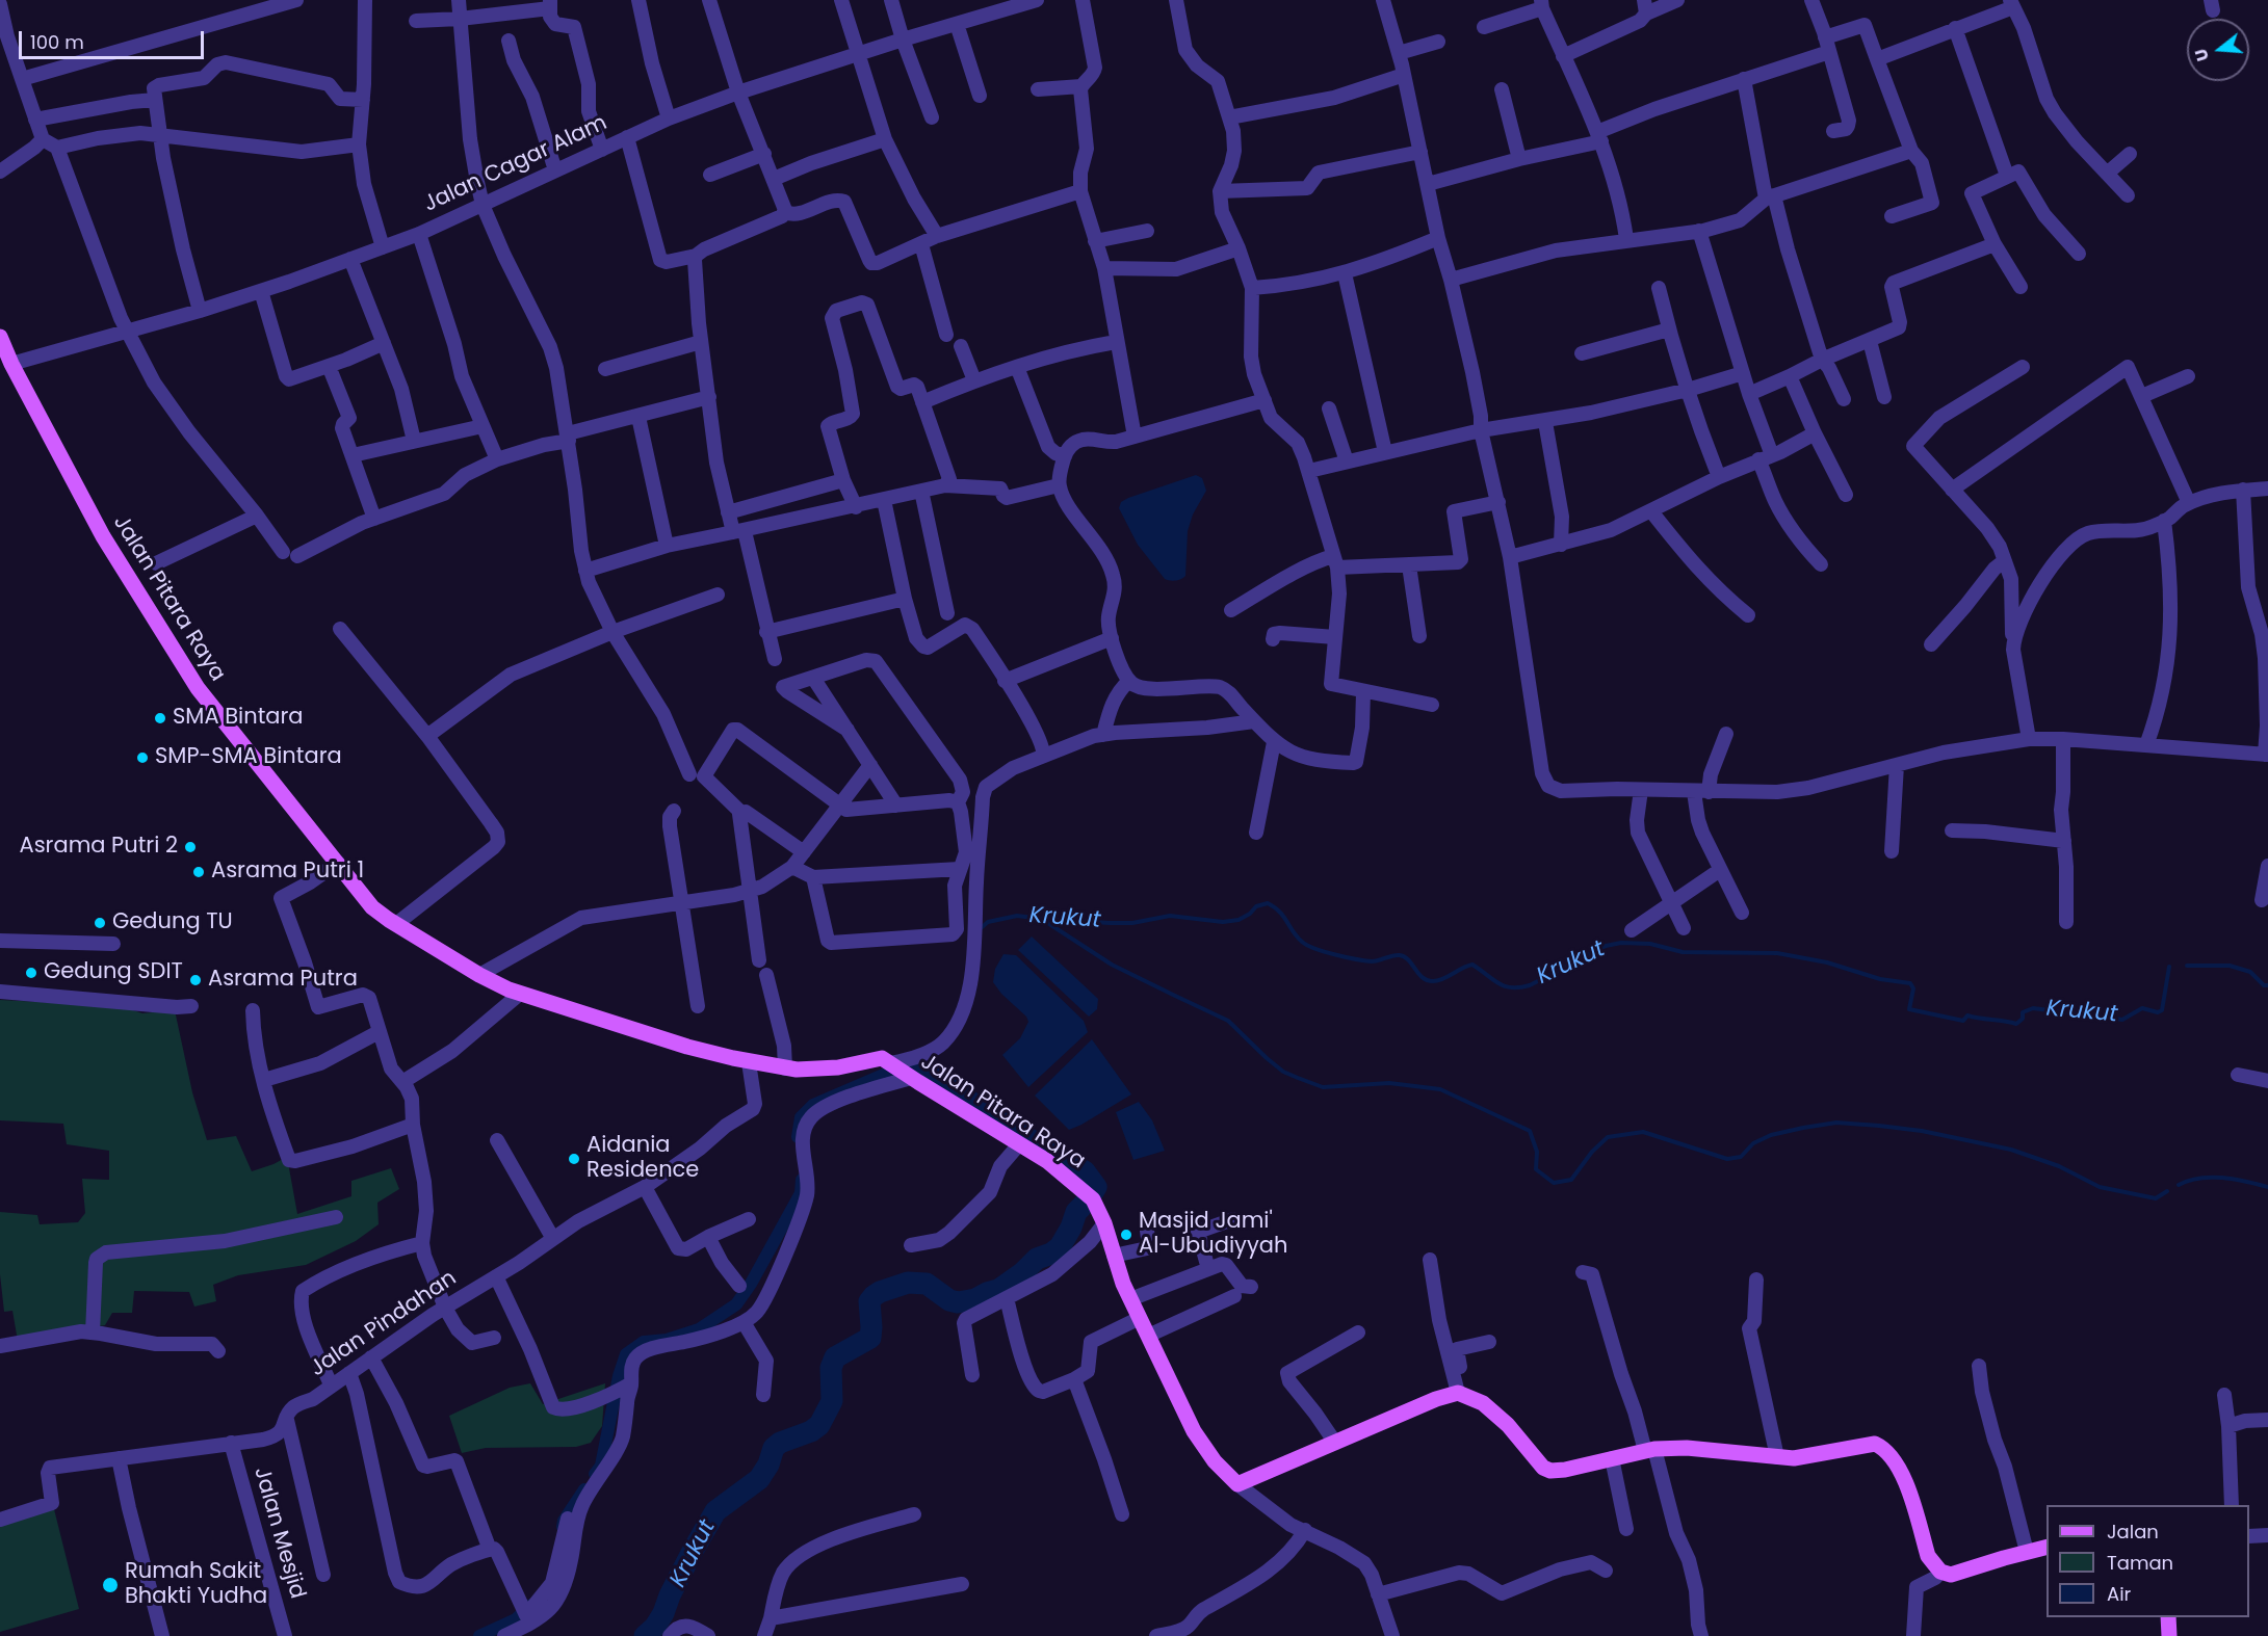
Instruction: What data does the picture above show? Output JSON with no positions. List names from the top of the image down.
{
  "streets": {
    "main road": ["Jalan Pitara Raya"],
    "street": ["Jalan Cagar Alam", "Jalan Pindahan", "Jalan Mesjid"]
  },
  "crossings": [
    ["Jalan Cagar Alam", "Jalan Pitara Raya"],
    ["Jalan Pitara Raya", "Jalan Pindahan"],
    ["Jalan Pindahan", "Jalan Mesjid"]
  ],
  "water": ["Krukut"],
  "places": [
    "SMA Bintara",
    "SMP-SMA Bintara",
    "Asrama Putri 2",
    "Asrama Putri 1",
    "Gedung TU",
    "Gedung SDIT",
    "Asrama Putra",
    "Aidania Residence",
    "Masjid Jami' Al-Ubudiyyah",
    "Rumah Sakit Bhakti Yudha"
  ],
  "legend": ["Jalan", "Taman", "Air"],
  "scale_bar": "100 m",
  "north": "left"
}
